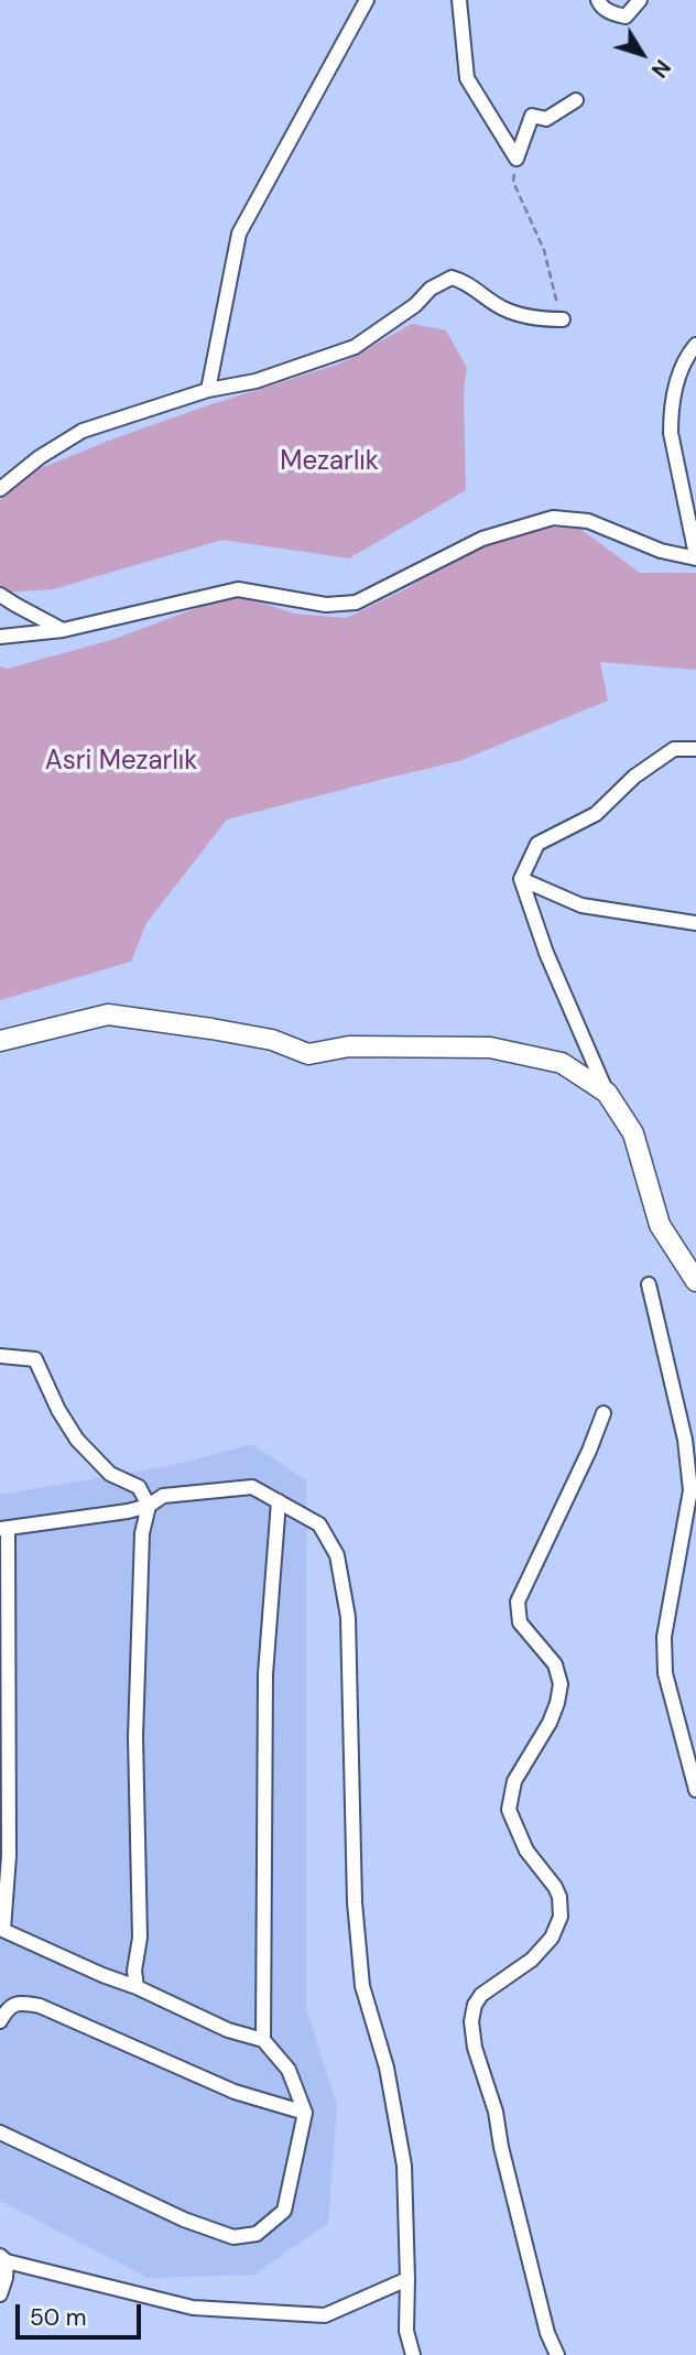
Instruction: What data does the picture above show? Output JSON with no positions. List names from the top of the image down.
{
  "parks": ["Mezarlık", "Asri Mezarlık"],
  "scale_bar": "50 m",
  "north": "bottom right"
}
